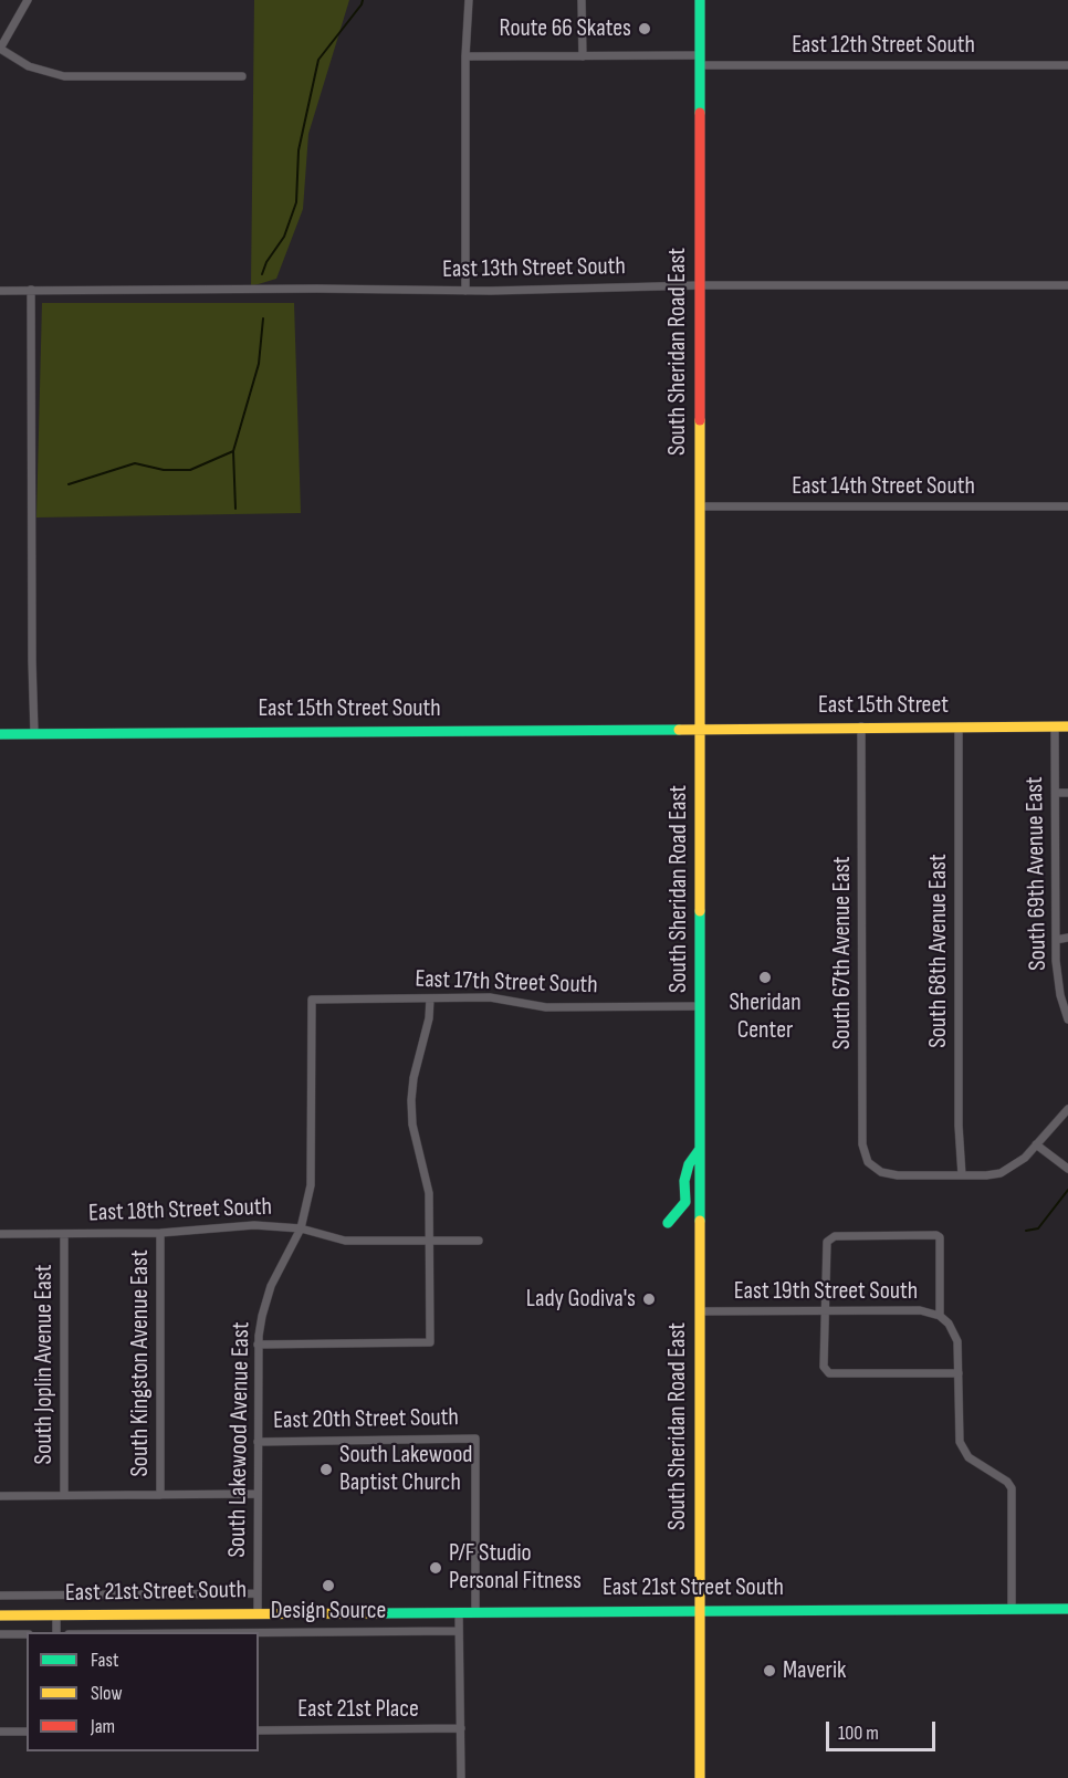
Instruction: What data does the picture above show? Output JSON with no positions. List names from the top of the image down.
{
  "streets": {
    "main road": [
      "South Sheridan Road East",
      "East 15th Street",
      "East 15th Street South",
      "East 21st Street South"
    ],
    "street": [
      "East 12th Street South",
      "East 13th Street South",
      "East 14th Street South",
      "South 69th Avenue East",
      "South 68th Avenue East",
      "South 67th Avenue East",
      "East 17th Street South",
      "East 18th Street South",
      "East 19th Street South",
      "South Kingston Avenue East",
      "South Joplin Avenue East",
      "East 20th Street South",
      "South Lakewood Avenue East",
      "East 21st Place"
    ]
  },
  "crossings": [
    ["East 12th Street South", "South Sheridan Road East"],
    ["East 13th Street South", "South Sheridan Road East"],
    ["South Sheridan Road East", "East 14th Street South"],
    ["South Sheridan Road East", "East 15th Street"],
    ["South Sheridan Road East", "East 15th Street South"],
    ["South Sheridan Road East", "East 17th Street South"],
    ["South Sheridan Road East", "East 19th Street South"],
    ["South Sheridan Road East", "East 21st Street South"],
    ["East 15th Street", "East 15th Street South"],
    ["East 15th Street", "South 69th Avenue East"],
    ["East 15th Street", "South 68th Avenue East"],
    ["East 15th Street", "South 67th Avenue East"],
    ["South 68th Avenue East", "South 67th Avenue East"],
    ["East 17th Street South", "South Lakewood Avenue East"],
    ["East 18th Street South", "South Kingston Avenue East"],
    ["East 18th Street South", "South Joplin Avenue East"],
    ["East 18th Street South", "South Lakewood Avenue East"],
    ["East 20th Street South", "South Lakewood Avenue East"],
    ["East 20th Street South", "East 21st Street South"],
    ["South Lakewood Avenue East", "East 21st Street South"]
  ],
  "places": [
    "Route 66 Skates",
    "Sheridan Center",
    "Lady Godiva's",
    "South Lakewood Baptist Church",
    "P/F Studio Personal Fitness",
    "Design Source",
    "Maverik"
  ],
  "legend": ["Fast", "Slow", "Jam"],
  "scale_bar": "100 m"
}
